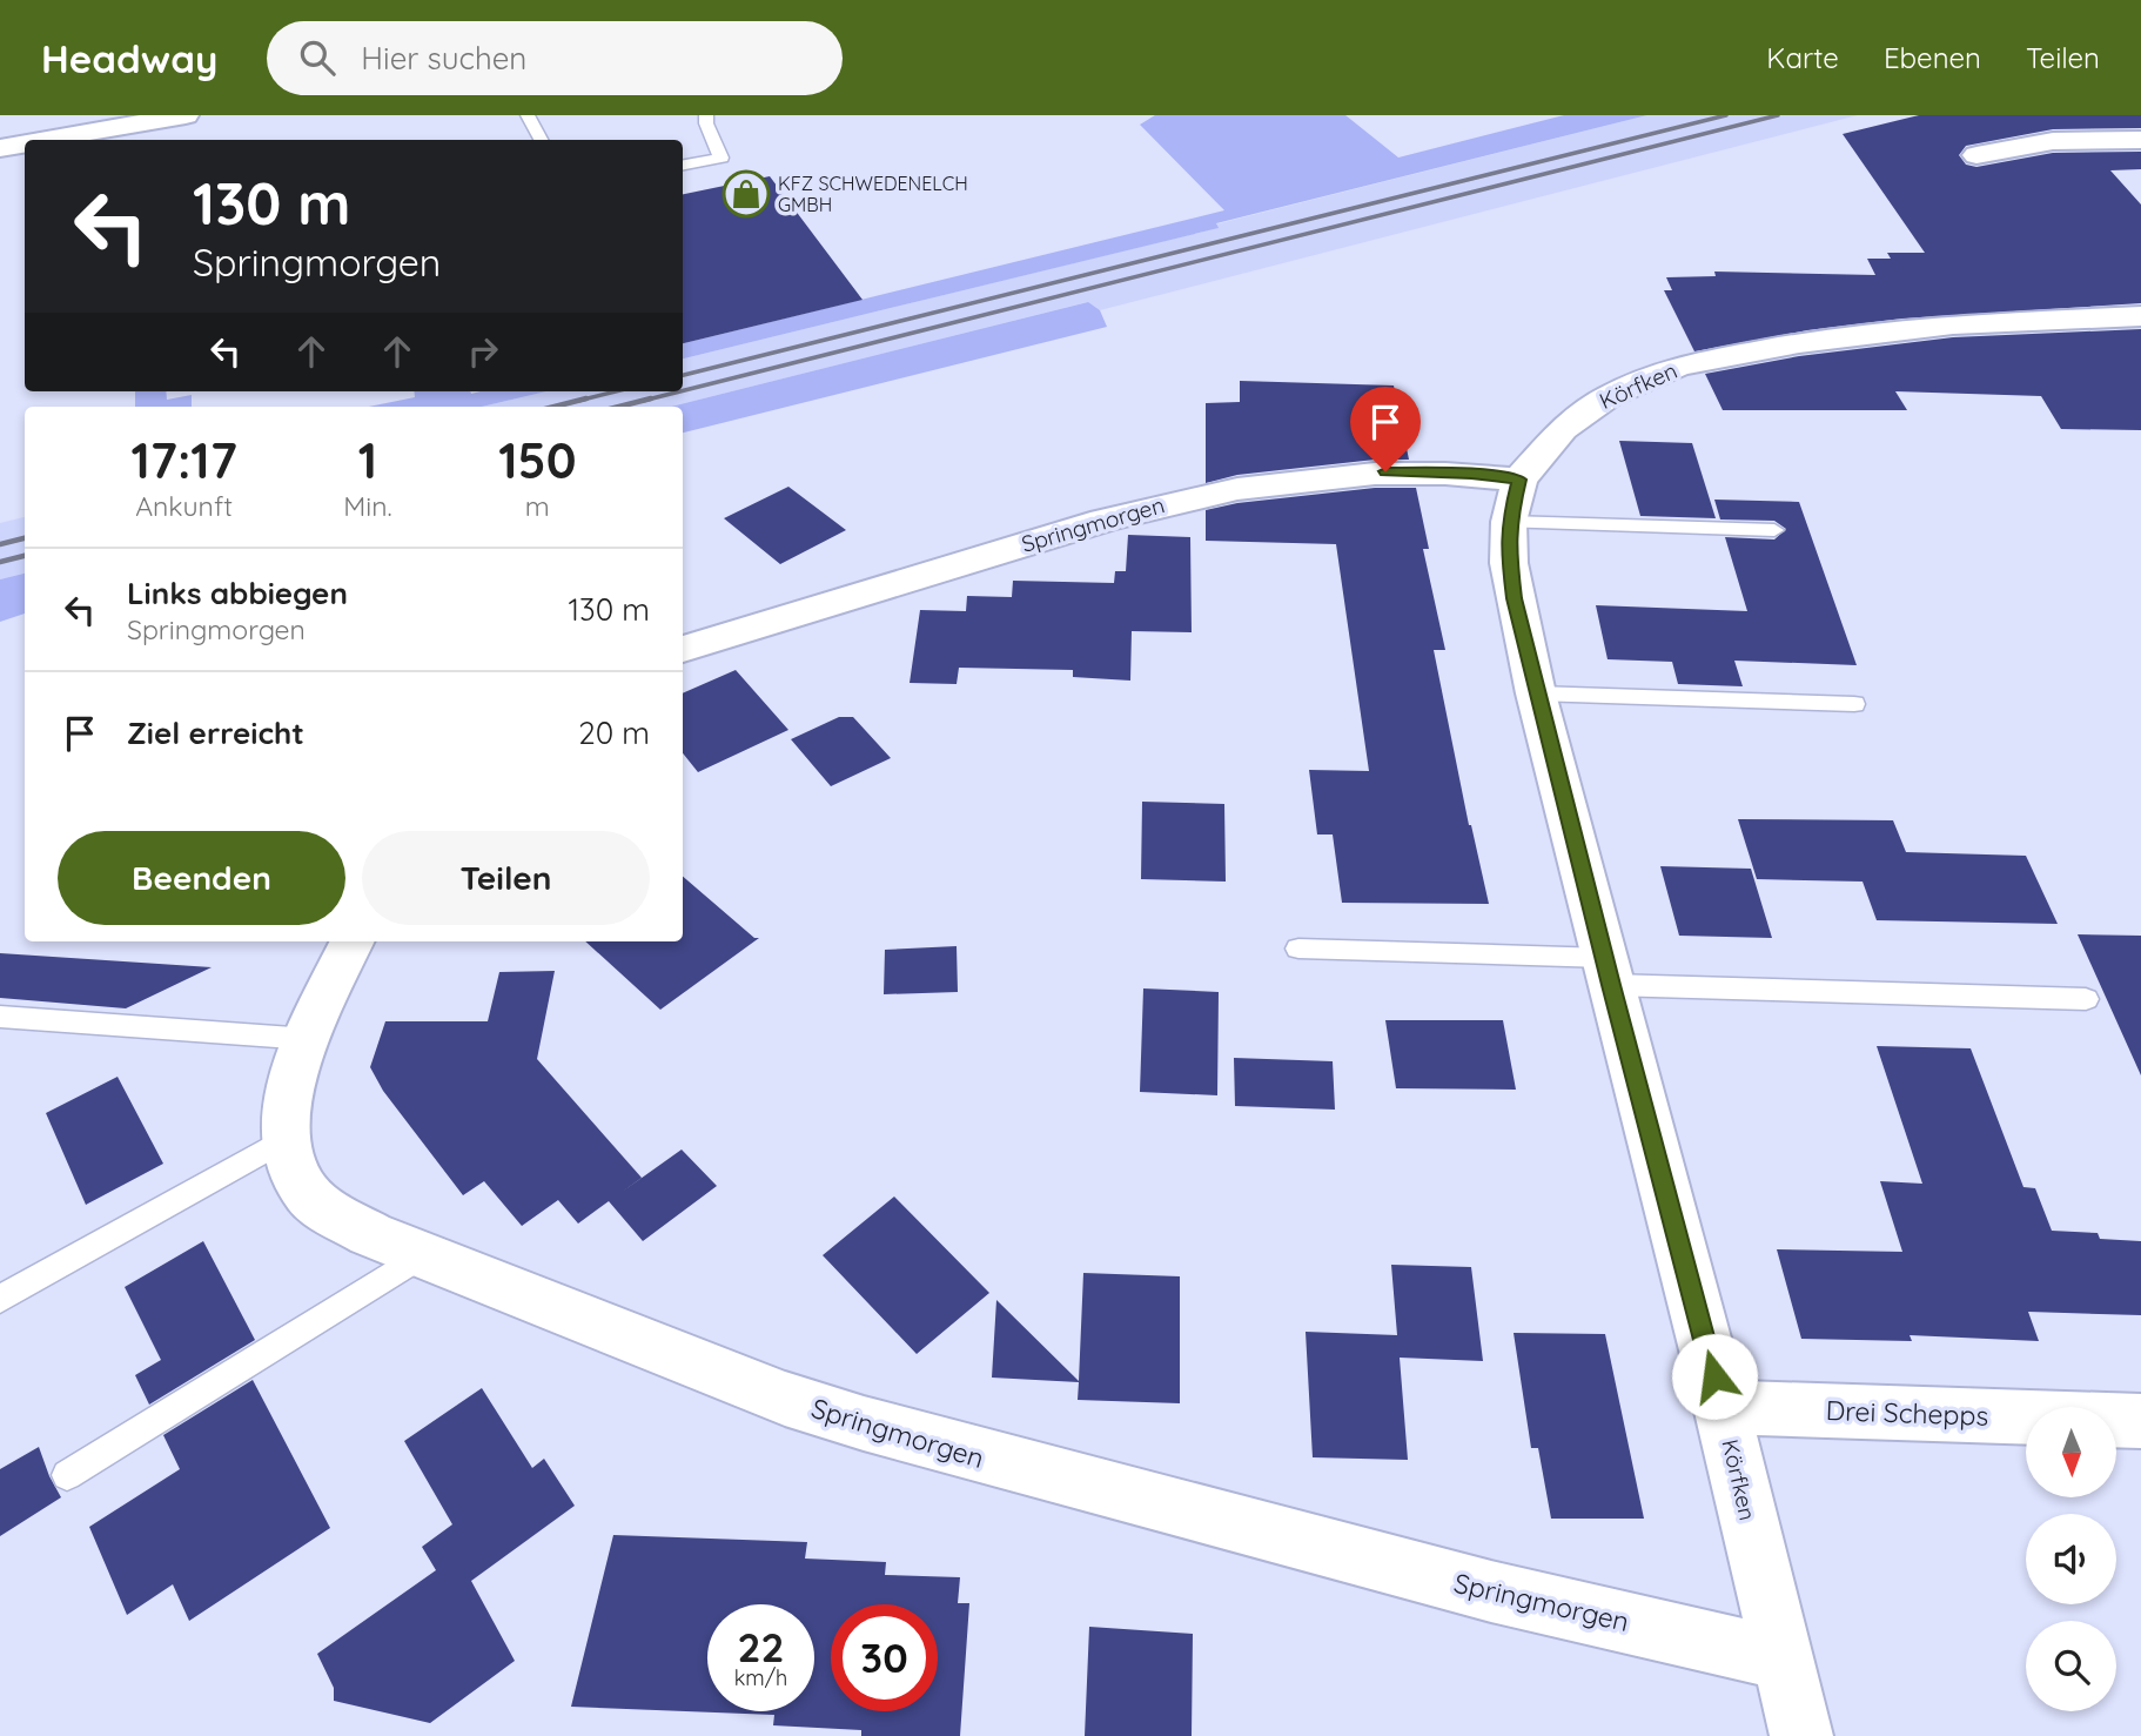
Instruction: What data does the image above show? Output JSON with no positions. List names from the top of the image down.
{
  "streets": {
    "street": ["Körfken", "Springmorgen", "Drei Schepps"]
  },
  "crossings": [
    ["Körfken", "Springmorgen"],
    ["Körfken", "Drei Schepps"]
  ],
  "places": {
    "shop": ["KFZ SCHWEDENELCH GMBH"]
  },
  "north": "bottom",
  "page": {
    "header": "Headway",
    "search": "Hier suchen",
    "nav": ["Karte", "Ebenen", "Teilen"],
    "turn": ["130 m", "Springmorgen"],
    "eta": [
      "17:17",
      "Ankunft",
      "1",
      "Min.",
      "150",
      "m"
    ],
    "list": [
      {
        "name": "Links abbiegen",
        "note": "Springmorgen",
        "value": "130 m"
      },
      {
        "name": "Ziel erreicht",
        "value": "20 m"
      }
    ],
    "buttons": ["Beenden", "Teilen"],
    "speed": "22 km/h",
    "limit": "30"
  }
}
